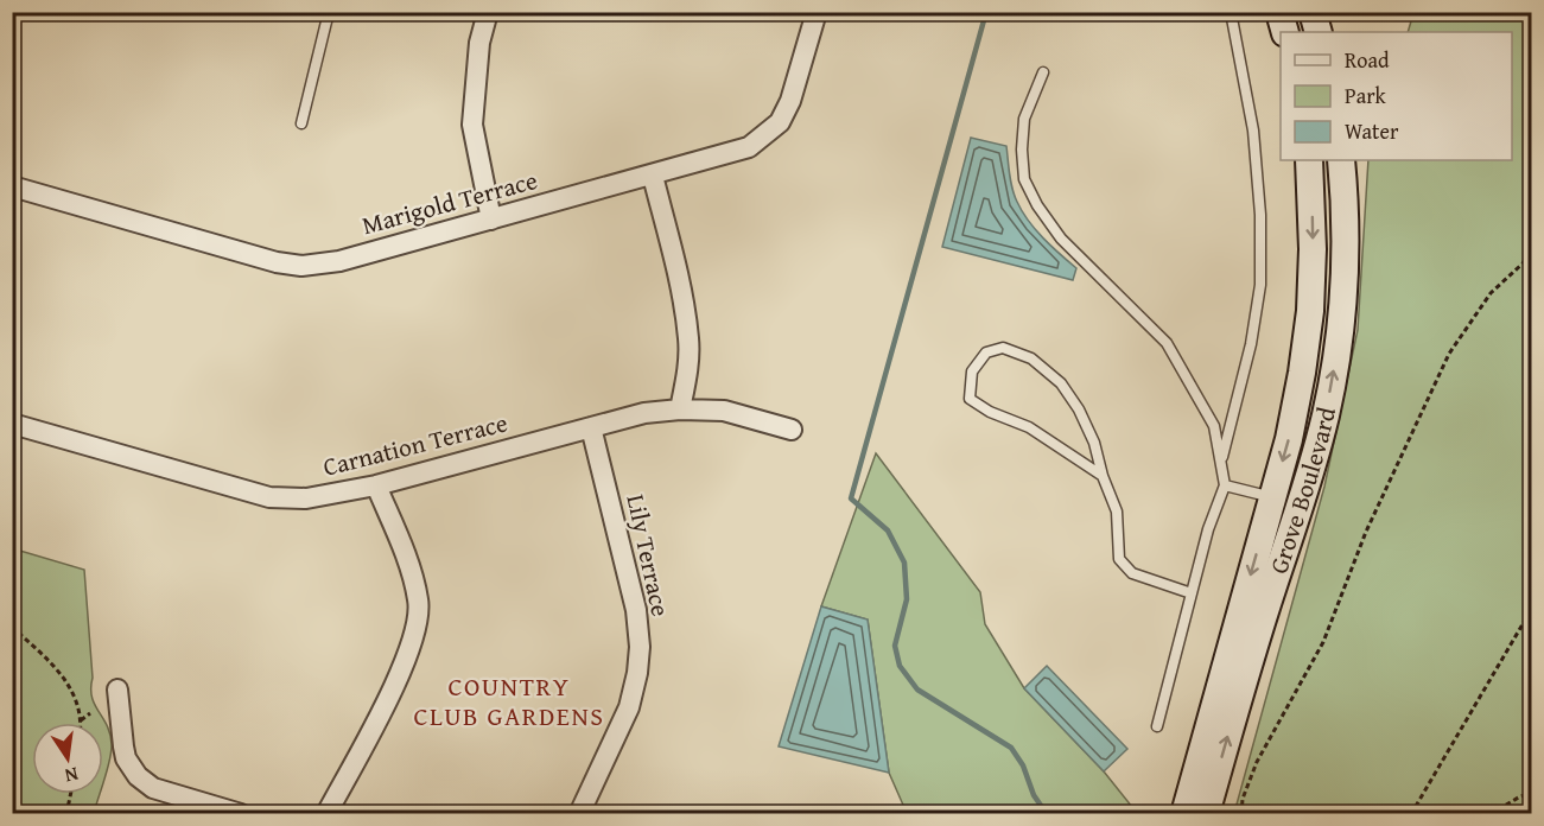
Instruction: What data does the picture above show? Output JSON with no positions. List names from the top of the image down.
{
  "streets": {
    "street": [
      "Marigold Terrace",
      "Carnation Terrace",
      "Grove Boulevard",
      "Lily Terrace"
    ]
  },
  "crossings": [
    ["Carnation Terrace", "Lily Terrace"]
  ],
  "districts": ["COUNTRY CLUB GARDENS"],
  "legend": ["Road", "Park", "Water"],
  "north": "bottom"
}
